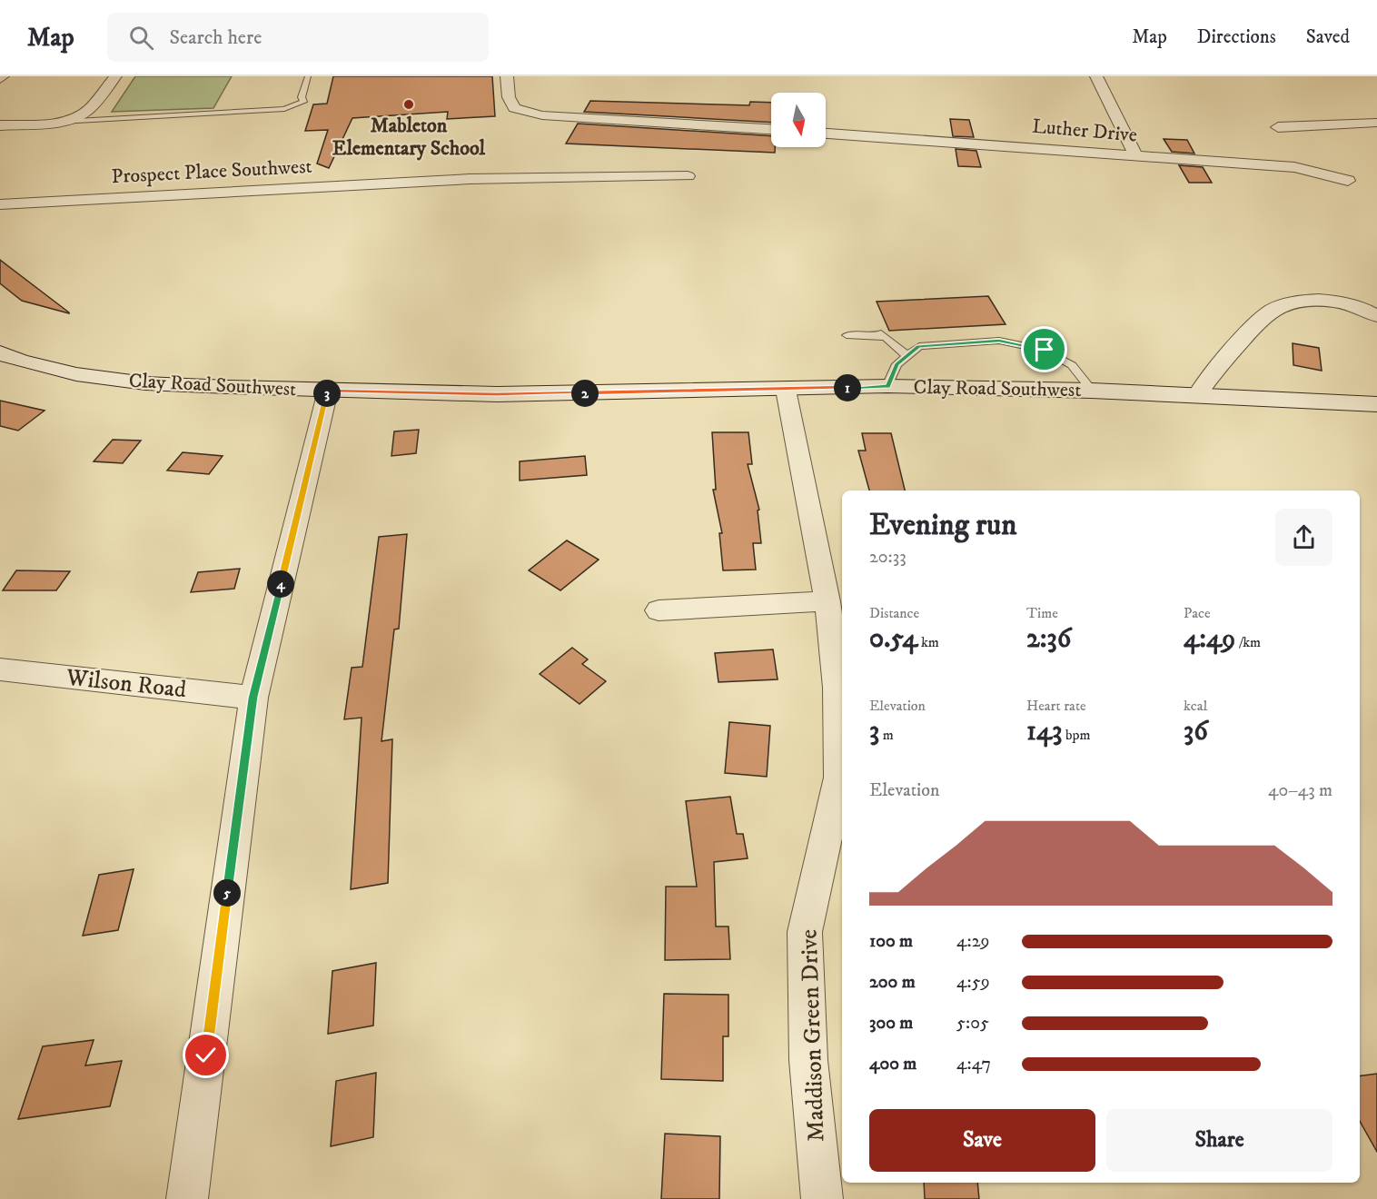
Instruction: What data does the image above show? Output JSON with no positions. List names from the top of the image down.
{
  "streets": {
    "street": [
      "Luther Drive",
      "Prospect Place Southwest",
      "Clay Road Southwest",
      "Wilson Road",
      "Maddison Green Drive"
    ]
  },
  "crossings": [
    ["Clay Road Southwest", "Maddison Green Drive"]
  ],
  "places": ["Mableton Elementary School"],
  "north": "bottom",
  "page": {
    "header": "Map",
    "search": "Search here",
    "nav": ["Map", "Directions", "Saved"],
    "pins": [
      "1",
      "2",
      "3",
      "4",
      "5"
    ],
    "heading": ["Evening run", "20:33"],
    "stats": [
      ["Distance", "0.54 km"],
      ["Time", "2:36"],
      ["Pace", "4:49 /km"],
      ["Elevation", "3 m"],
      ["Heart rate", "143 bpm"],
      ["kcal", "36"]
    ],
    "chart": ["Elevation", "40–43 m"],
    "list": [
      {
        "name": "100 m",
        "note": "4:29"
      },
      {
        "name": "200 m",
        "note": "4:59"
      },
      {
        "name": "300 m",
        "note": "5:05"
      },
      {
        "name": "400 m",
        "note": "4:47"
      }
    ],
    "buttons": ["Save", "Share"]
  }
}
